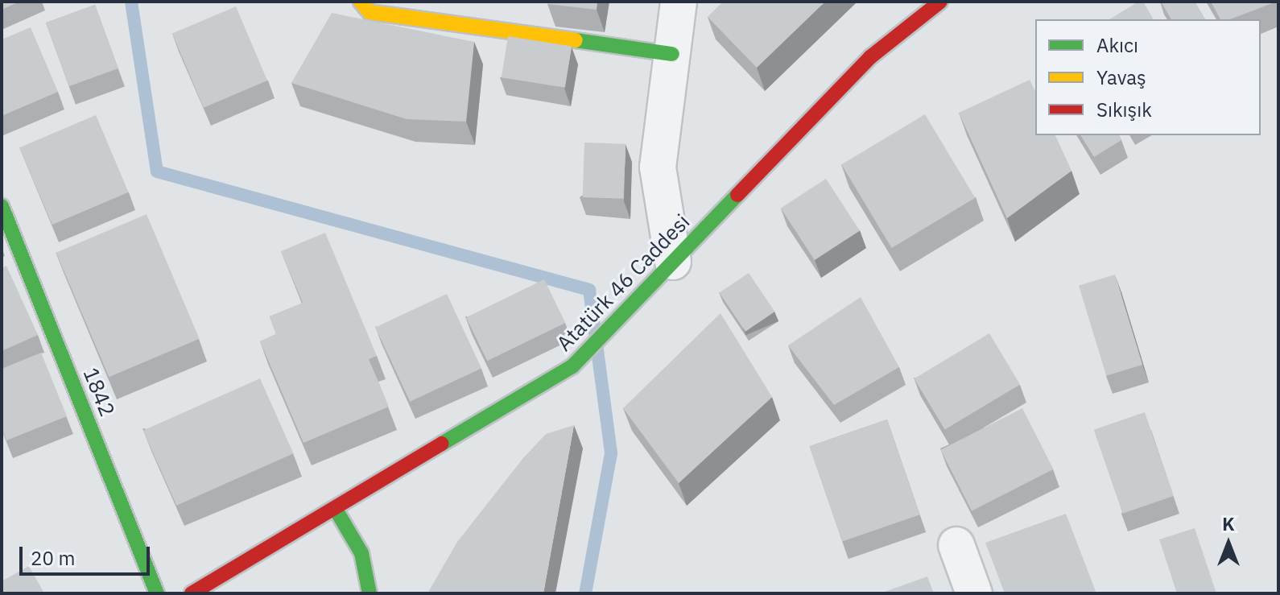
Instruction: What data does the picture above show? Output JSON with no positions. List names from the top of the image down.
{
  "streets": {
    "street": ["Atatürk 46 Caddesi", "1842"]
  },
  "legend": ["Akıcı", "Yavaş", "Sıkışık"],
  "scale_bar": "20 m",
  "north": "top"
}
